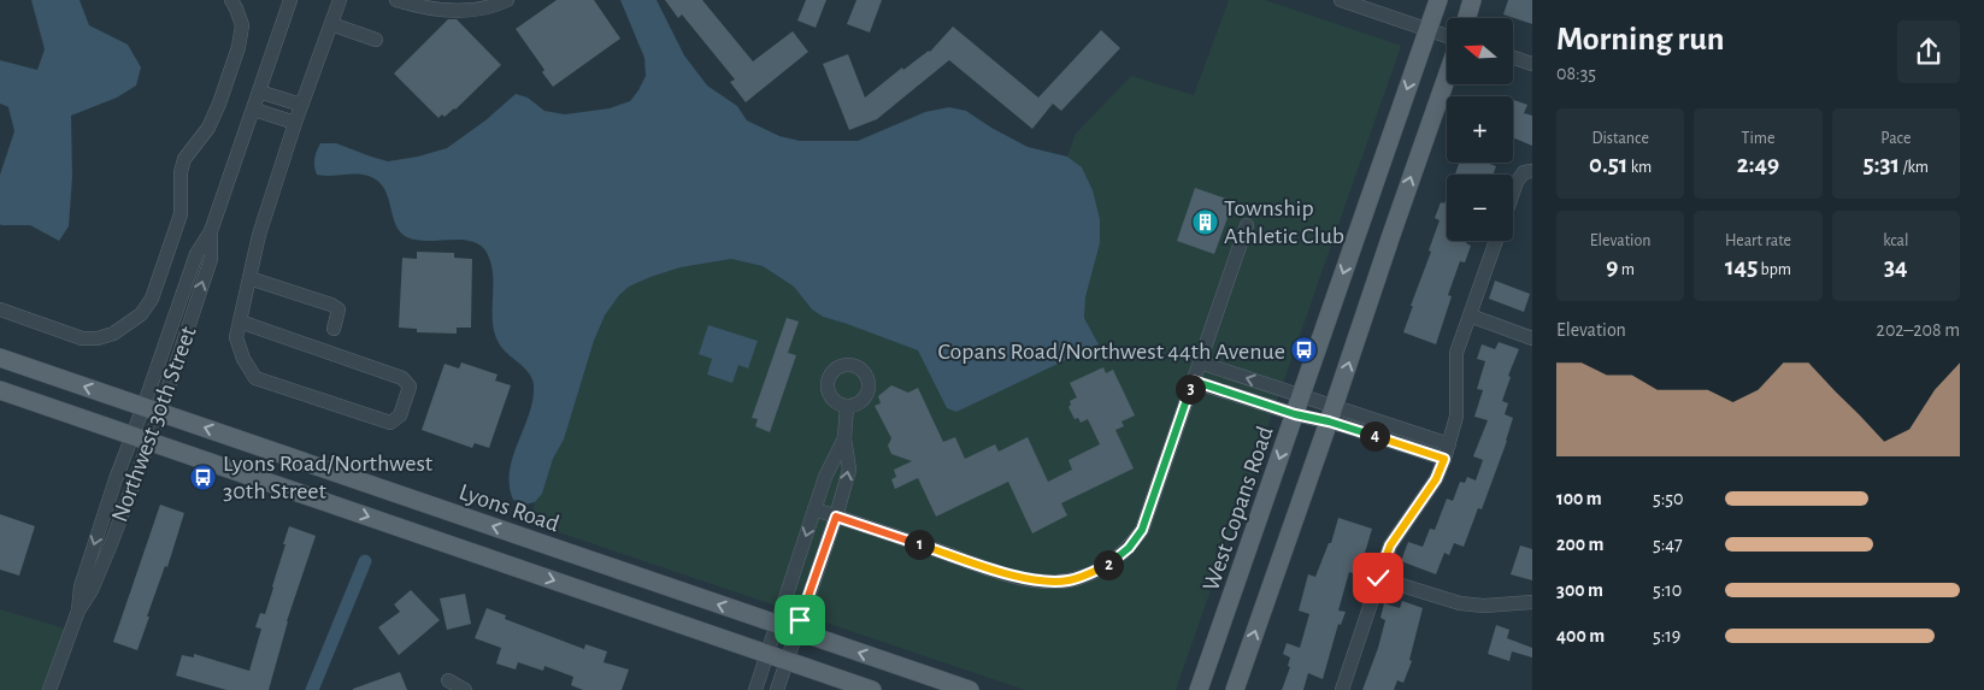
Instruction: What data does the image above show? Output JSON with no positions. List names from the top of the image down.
{
  "streets": {
    "main road": ["Lyons Road", "West Copans Road"],
    "street": ["Northwest 30th Street"]
  },
  "crossings": [
    ["Northwest 30th Street", "Lyons Road"]
  ],
  "places": {
    "building": ["Township Athletic Club"],
    "bus stop": ["Copans Road/Northwest 44th Avenue", "Lyons Road/Northwest 30th Street"]
  },
  "north": "left",
  "page": {
    "heading": ["Morning run", "08:35"],
    "map_buttons": ["+", "−"],
    "stats": [
      ["Distance", "0.51 km"],
      ["Time", "2:49"],
      ["Pace", "5:31 /km"],
      ["Elevation", "9 m"],
      ["Heart rate", "145 bpm"],
      ["kcal", "34"]
    ],
    "chart": ["Elevation", "202–208 m"],
    "pins": [
      "3",
      "4",
      "1",
      "2"
    ],
    "list": [
      {
        "name": "100 m",
        "note": "5:50"
      },
      {
        "name": "200 m",
        "note": "5:47"
      },
      {
        "name": "300 m",
        "note": "5:10"
      },
      {
        "name": "400 m",
        "note": "5:19"
      }
    ]
  }
}
